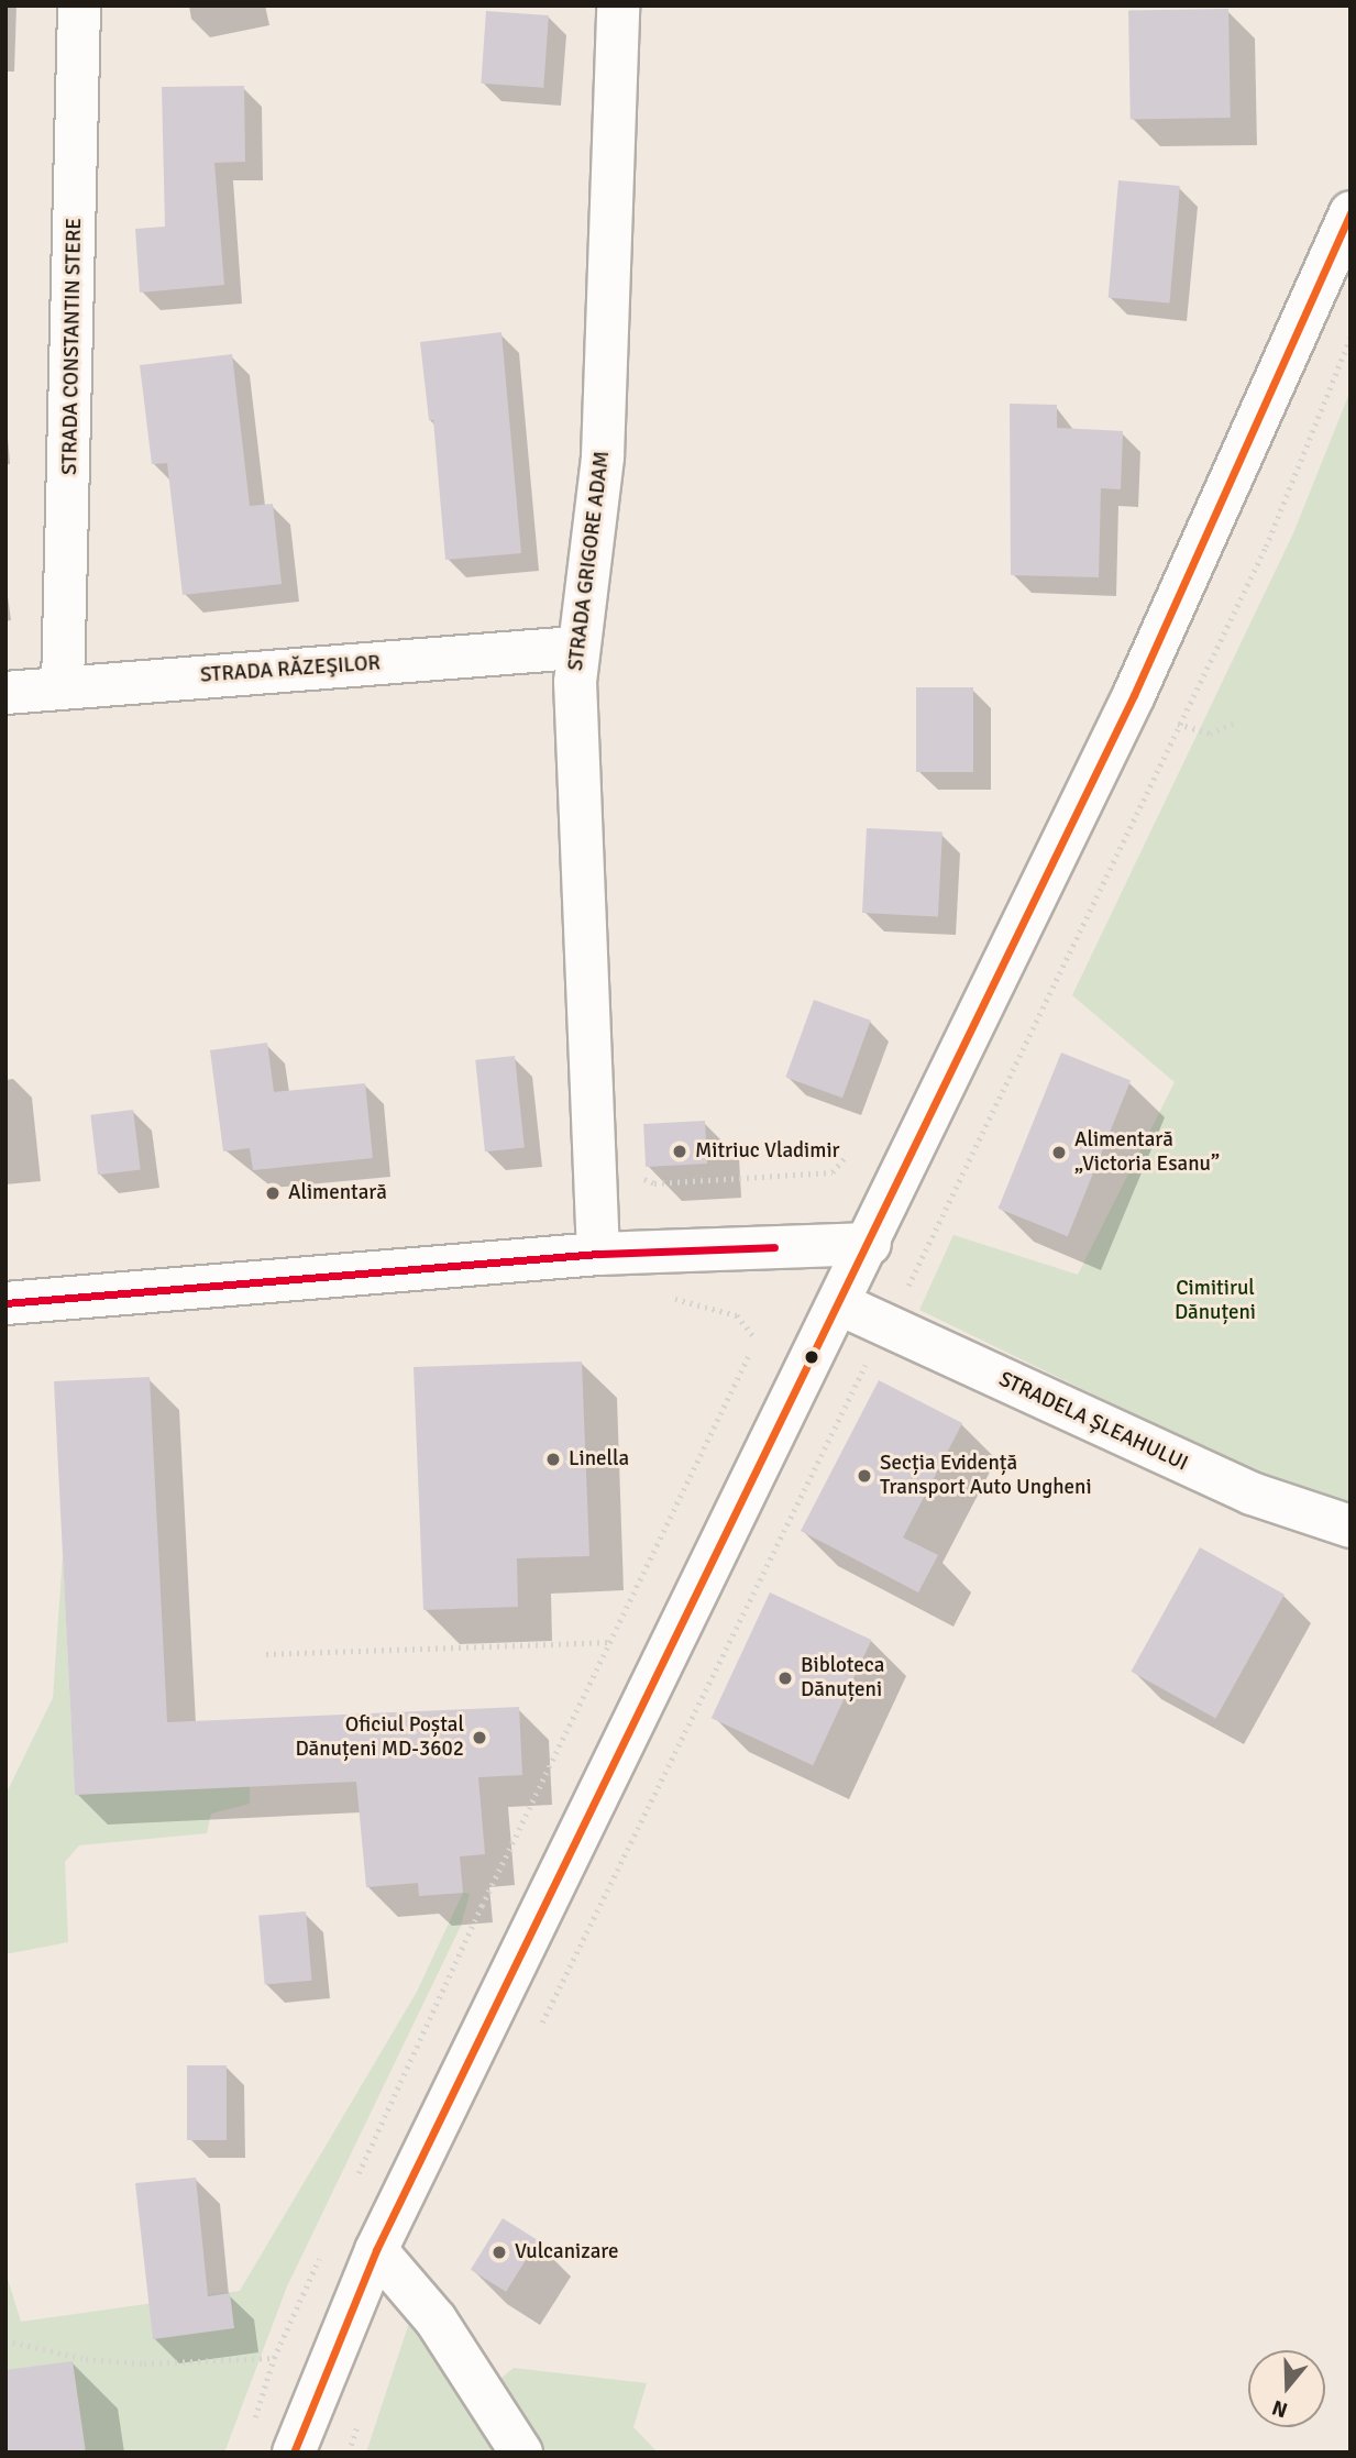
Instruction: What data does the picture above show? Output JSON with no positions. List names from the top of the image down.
{
  "streets": {
    "main road": [
      "STRADA CONSTANTIN STERE",
      "STRADA GRIGORE ADAM",
      "STRADA RĂZEŞILOR",
      "STRADELA ȘLEAHULUI"
    ]
  },
  "crossings": [
    ["STRADA CONSTANTIN STERE", "STRADA RĂZEŞILOR"],
    ["STRADA GRIGORE ADAM", "STRADA RĂZEŞILOR"]
  ],
  "parks": ["Cimitirul Dănuțeni"],
  "places": [
    "Mitriuc Vladimir",
    "Alimentară „Victoria Esanu”",
    "Alimentară",
    "Linella",
    "Secția Evidență Transport Auto Ungheni",
    "Bibloteca Dănuțeni",
    "Oficiul Poștal Dănuțeni MD-3602",
    "Vulcanizare"
  ],
  "north": "bottom"
}
